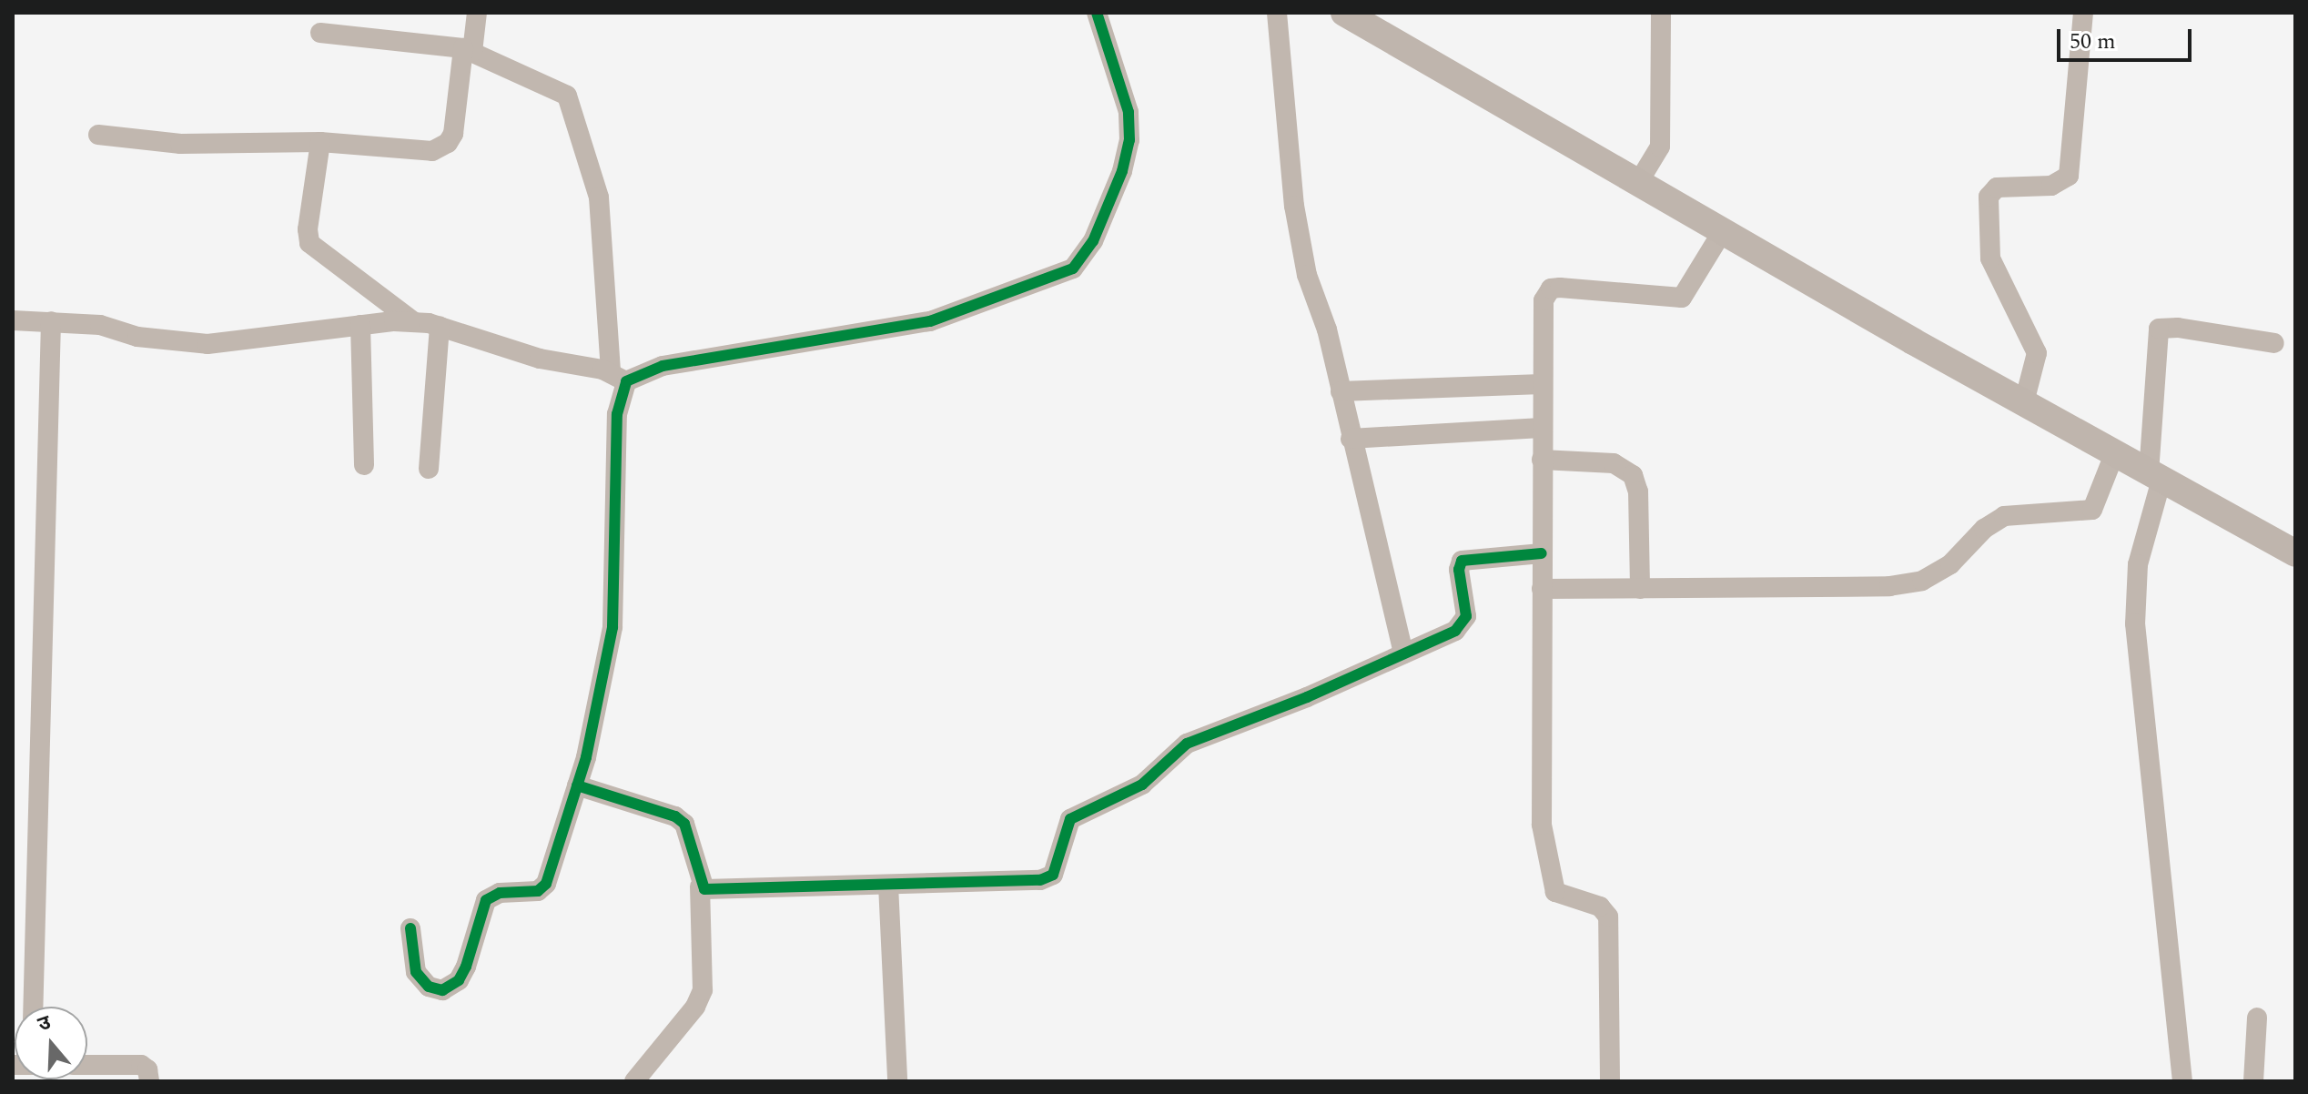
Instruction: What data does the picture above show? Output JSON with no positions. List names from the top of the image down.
{
  "scale_bar": "50 m",
  "north": "top"
}
